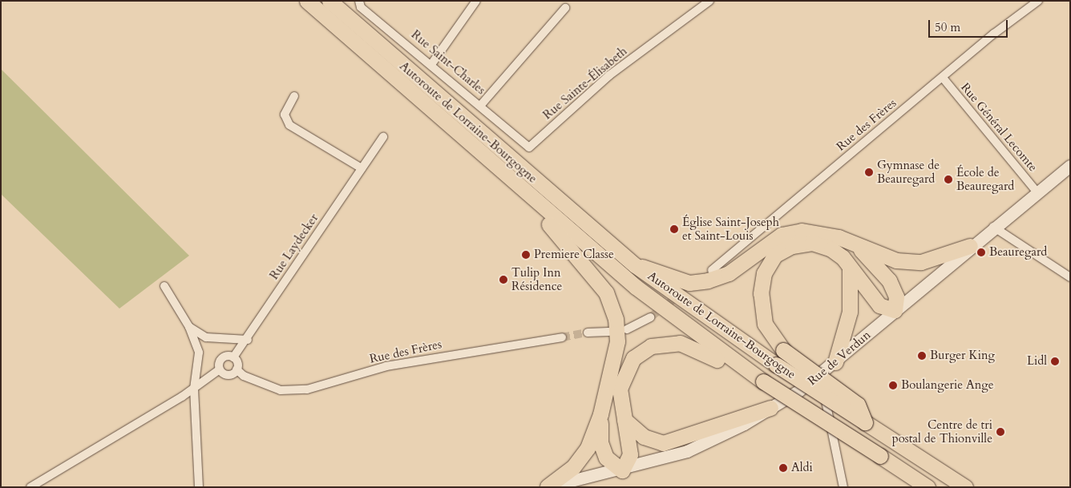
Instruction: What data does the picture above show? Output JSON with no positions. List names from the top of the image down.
{
  "streets": {
    "highway": ["Autoroute de Lorraine-Bourgogne"],
    "main road": ["Rue de Verdun"],
    "street": [
      "Rue Saint-Charles",
      "Rue Sainte-Élisabeth",
      "Rue des Frères",
      "Rue Général Lecomte",
      "Rue Laydecker"
    ]
  },
  "crossings": [
    ["Rue Saint-Charles", "Rue Sainte-Élisabeth"],
    ["Rue des Frères", "Rue Général Lecomte"],
    ["Rue des Frères", "Rue Laydecker"],
    ["Rue Général Lecomte", "Rue de Verdun"]
  ],
  "places": [
    "Gymnase de Beauregard",
    "École de Beauregard",
    "Église Saint-Joseph et Saint-Louis",
    "Beauregard",
    "Premiere Classe",
    "Tulip Inn Résidence",
    "Burger King",
    "Lidl",
    "Boulangerie Ange",
    "Centre de tri postal de Thionville",
    "Aldi"
  ],
  "scale_bar": "50 m"
}
